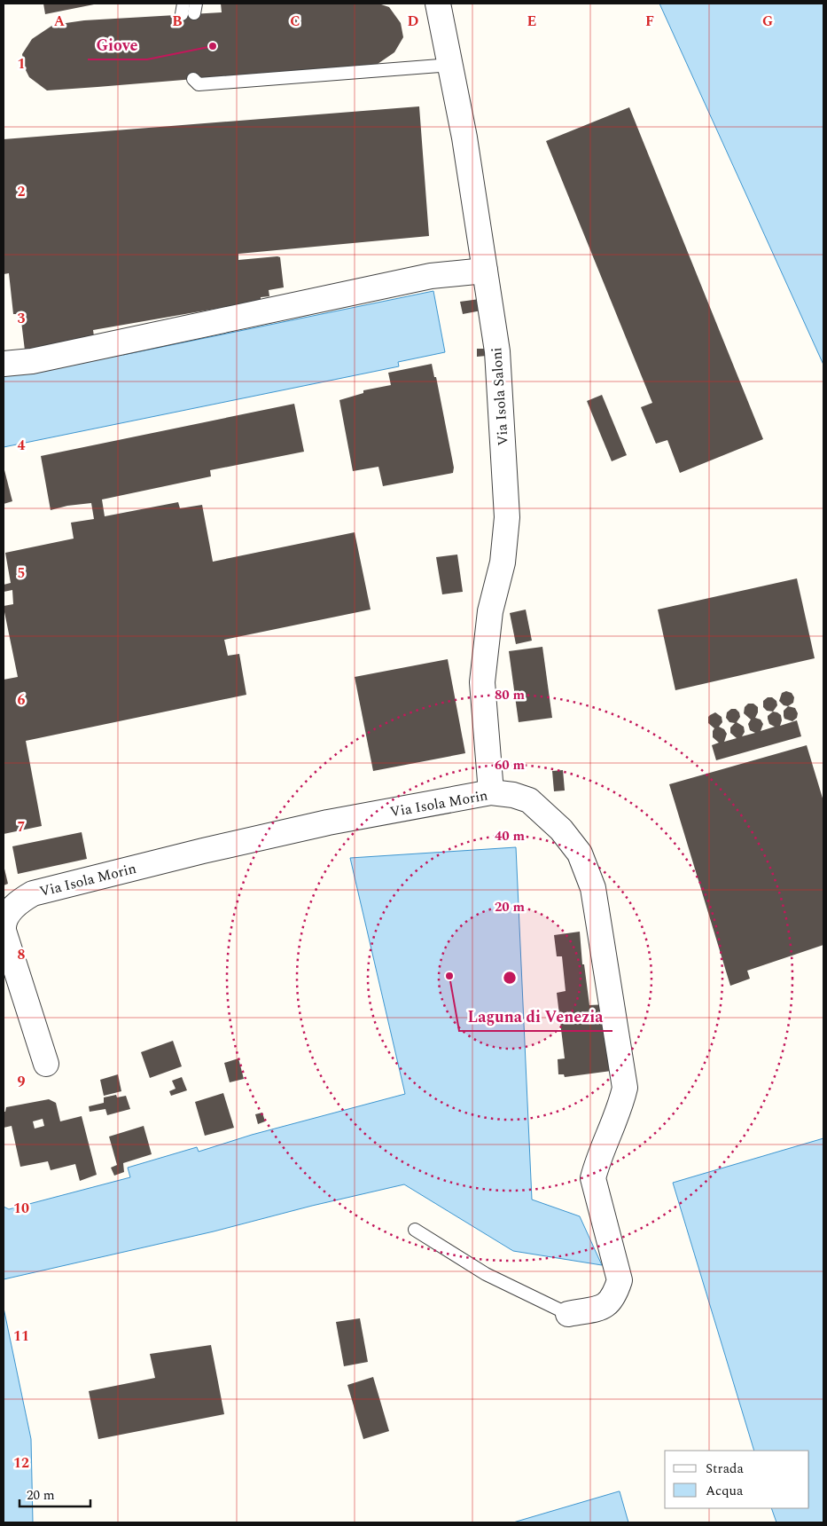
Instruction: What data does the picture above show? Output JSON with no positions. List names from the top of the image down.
{
  "streets": {
    "street": ["Via Isola Saloni", "Via Isola Morin"]
  },
  "crossings": [
    ["Via Isola Saloni", "Via Isola Morin"]
  ],
  "places": ["Giove", "Laguna di Venezia"],
  "legend": ["Strada", "Acqua"],
  "scale_bar": "20 m",
  "grid": {
    "columns": [
      "A",
      "B",
      "C",
      "D",
      "E",
      "F",
      "G"
    ],
    "rows": [
      "1",
      "2",
      "3",
      "4",
      "5",
      "6",
      "7",
      "8",
      "9",
      "10",
      "11",
      "12"
    ]
  },
  "rings": [
    "80 m",
    "60 m",
    "40 m",
    "20 m"
  ]
}
